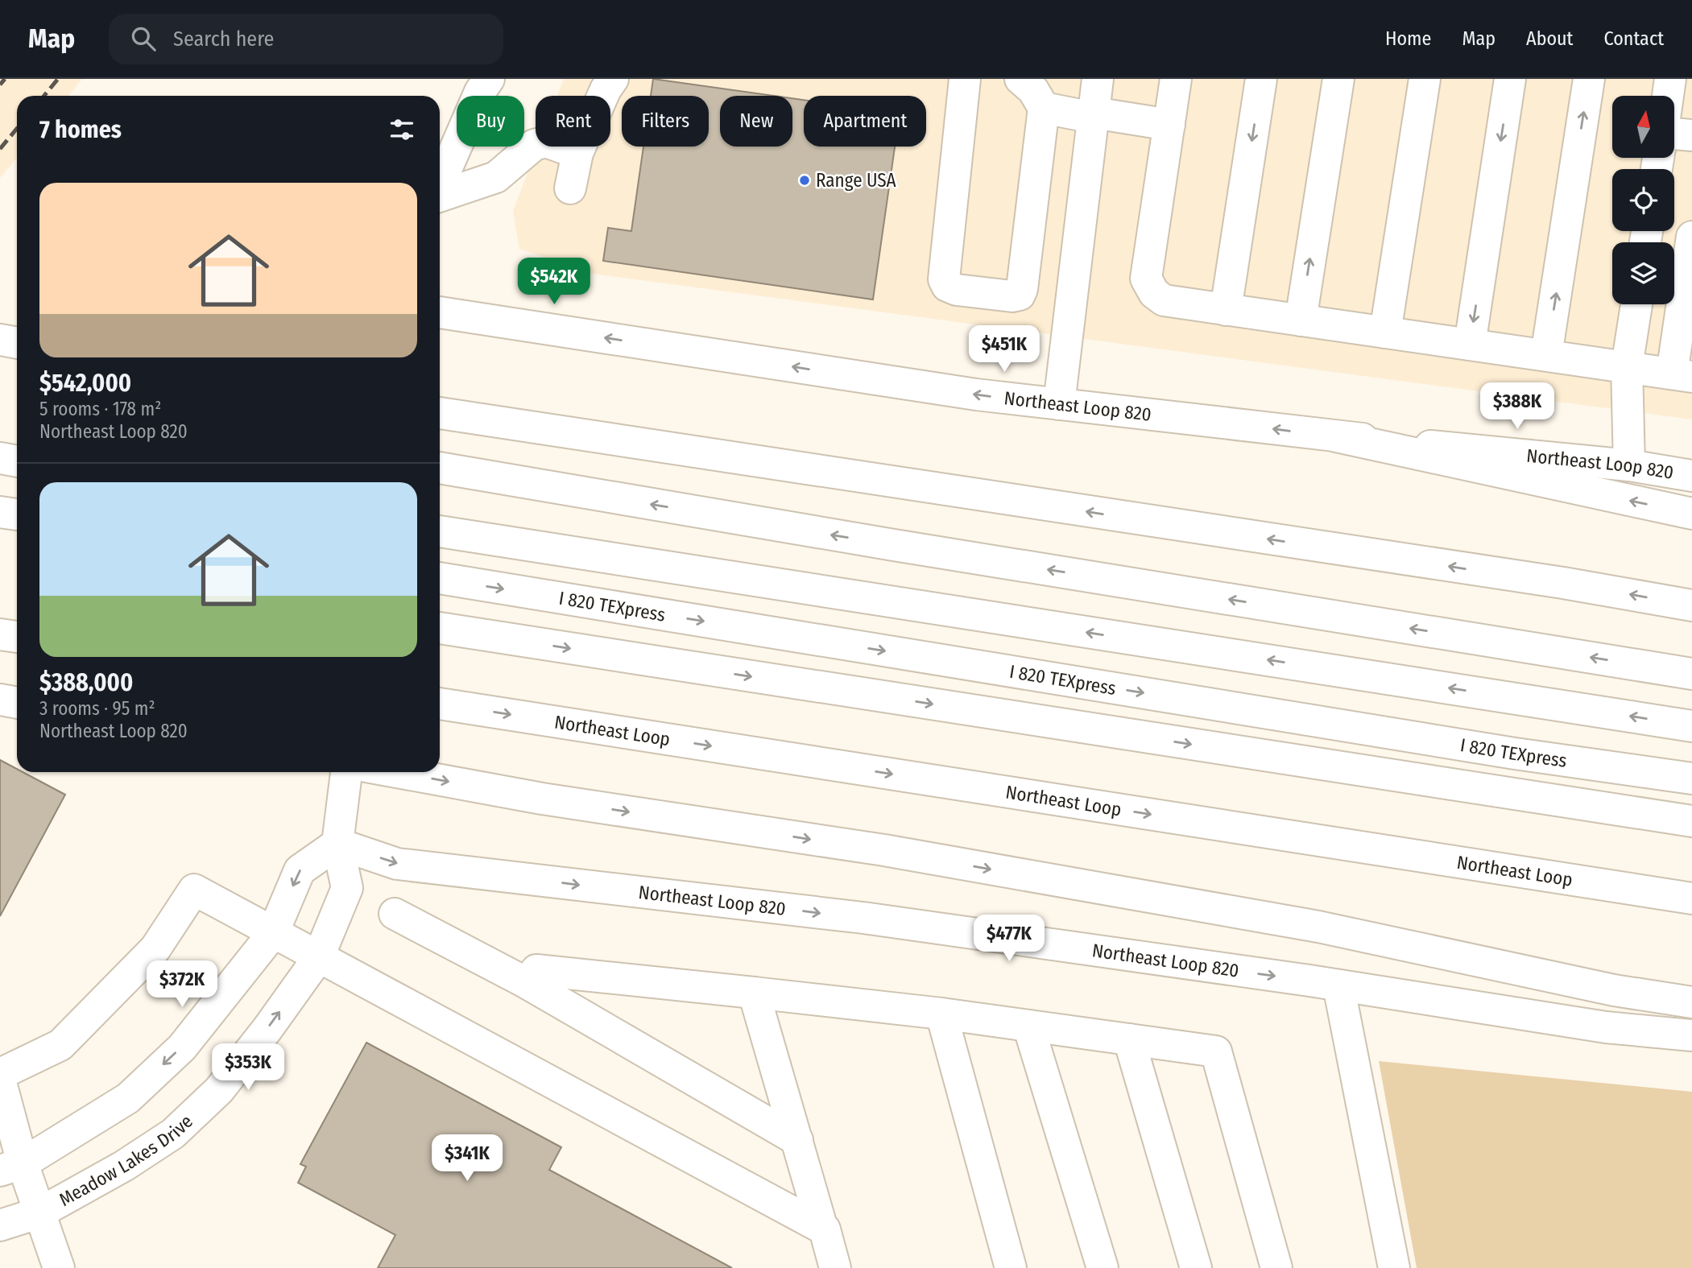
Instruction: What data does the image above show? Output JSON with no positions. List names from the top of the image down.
{
  "streets": {
    "main road": [
      "Northeast Loop 820",
      "I 820 TEXpress",
      "Northeast Loop",
      "Meadow Lakes Drive"
    ]
  },
  "crossings": [
    ["Northeast Loop 820", "Meadow Lakes Drive"]
  ],
  "places": ["Range USA"],
  "north": "top",
  "page": {
    "header": "Map",
    "search": "Search here",
    "nav": [
      "Home",
      "Map",
      "About",
      "Contact"
    ],
    "chip": [
      "Buy",
      "Rent",
      "Filters",
      "New",
      "Apartment"
    ],
    "heading": "7 homes",
    "list": [
      {
        "name": "$542,000",
        "note": "5 rooms · 178 m² · Northeast Loop 820"
      },
      {
        "name": "$388,000",
        "note": "3 rooms · 95 m² · Northeast Loop 820"
      }
    ],
    "price": [
      "$542K",
      "$451K",
      "$388K",
      "$477K",
      "$372K",
      "$353K",
      "$341K"
    ]
  }
}
